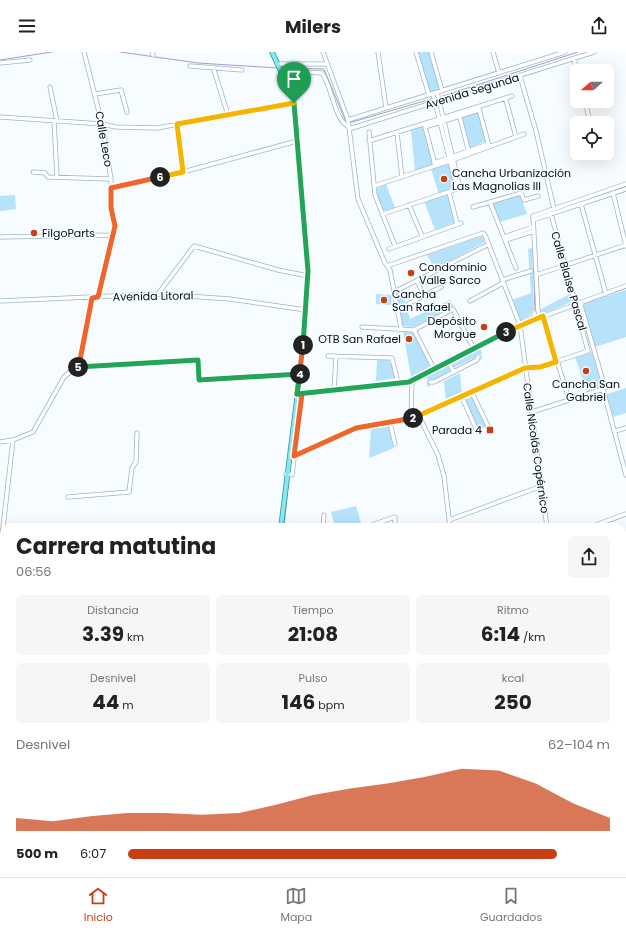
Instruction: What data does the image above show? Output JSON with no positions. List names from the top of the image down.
{
  "streets": {
    "street": [
      "Avenida Segunda",
      "Calle Leco",
      "Calle Blaise Pascal",
      "Avenida Litoral",
      "Calle Nicolás Copérnico"
    ]
  },
  "crossings": [
    ["Avenida Segunda", "Calle Blaise Pascal"],
    ["Calle Leco", "Avenida Litoral"]
  ],
  "places": {
    "other": [
      "Cancha Urbanización Las Magnolias III",
      "FilgoParts",
      "Condominio Valle Sarco",
      "Cancha San Rafael",
      "Depósito Morgue",
      "OTB San Rafael",
      "Cancha San Gabriel"
    ],
    "transit": ["Parada 4"]
  },
  "north": "left",
  "page": {
    "header": "Milers",
    "pins": [
      "6",
      "3",
      "1",
      "5",
      "4",
      "2"
    ],
    "heading": ["Carrera matutina", "06:56"],
    "stats": [
      ["Distancia", "3.39 km"],
      ["Tiempo", "21:08"],
      ["Ritmo", "6:14 /km"],
      ["Desnivel", "44 m"],
      ["Pulso", "146 bpm"],
      ["kcal", "250"]
    ],
    "chart": ["Desnivel", "62–104 m"],
    "list": [
      {
        "name": "500 m",
        "note": "6:07"
      }
    ],
    "tabs": ["Inicio", "Mapa", "Guardados"]
  }
}
